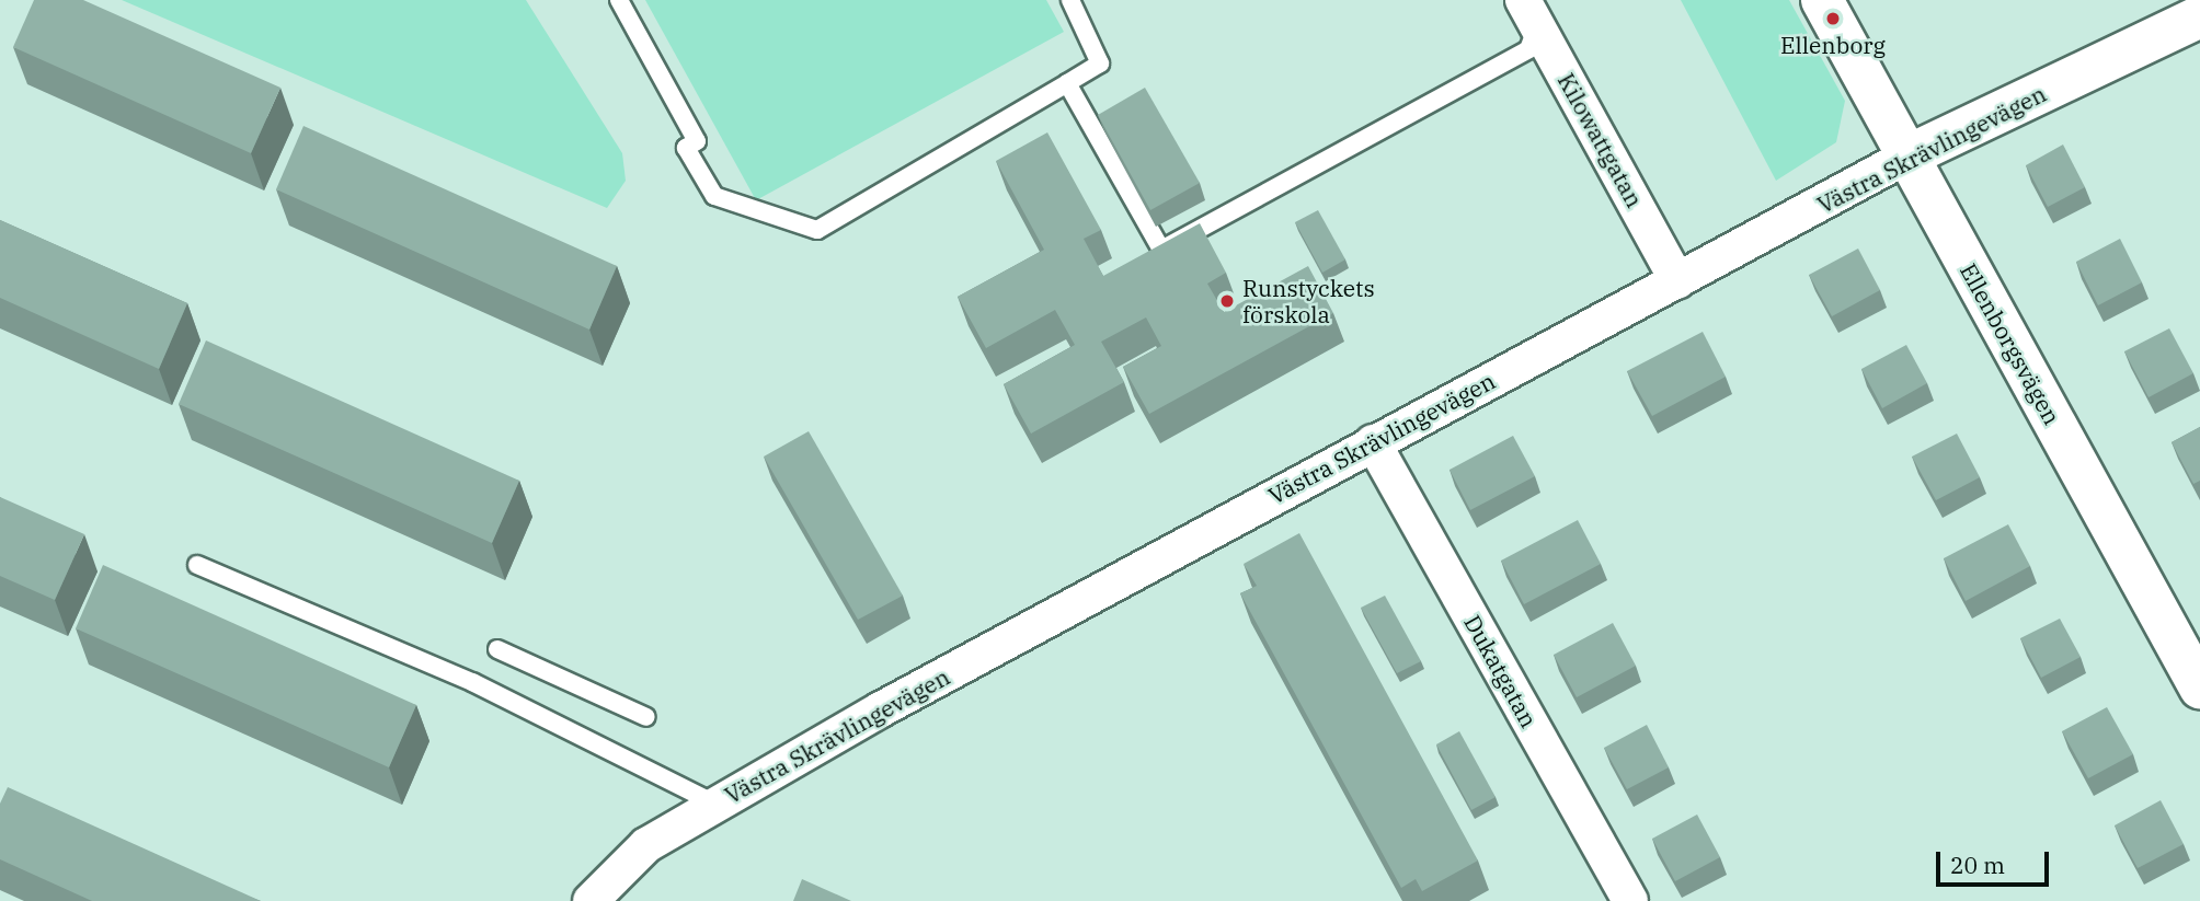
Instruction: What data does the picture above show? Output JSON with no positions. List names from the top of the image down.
{
  "streets": {
    "street": [
      "Kilowattgatan",
      "Västra Skrävlingevägen",
      "Ellenborgsvägen",
      "Dukatgatan"
    ]
  },
  "crossings": [
    ["Kilowattgatan", "Västra Skrävlingevägen"],
    ["Västra Skrävlingevägen", "Ellenborgsvägen"],
    ["Västra Skrävlingevägen", "Dukatgatan"]
  ],
  "places": ["Ellenborg", "Runstyckets förskola"],
  "scale_bar": "20 m"
}
